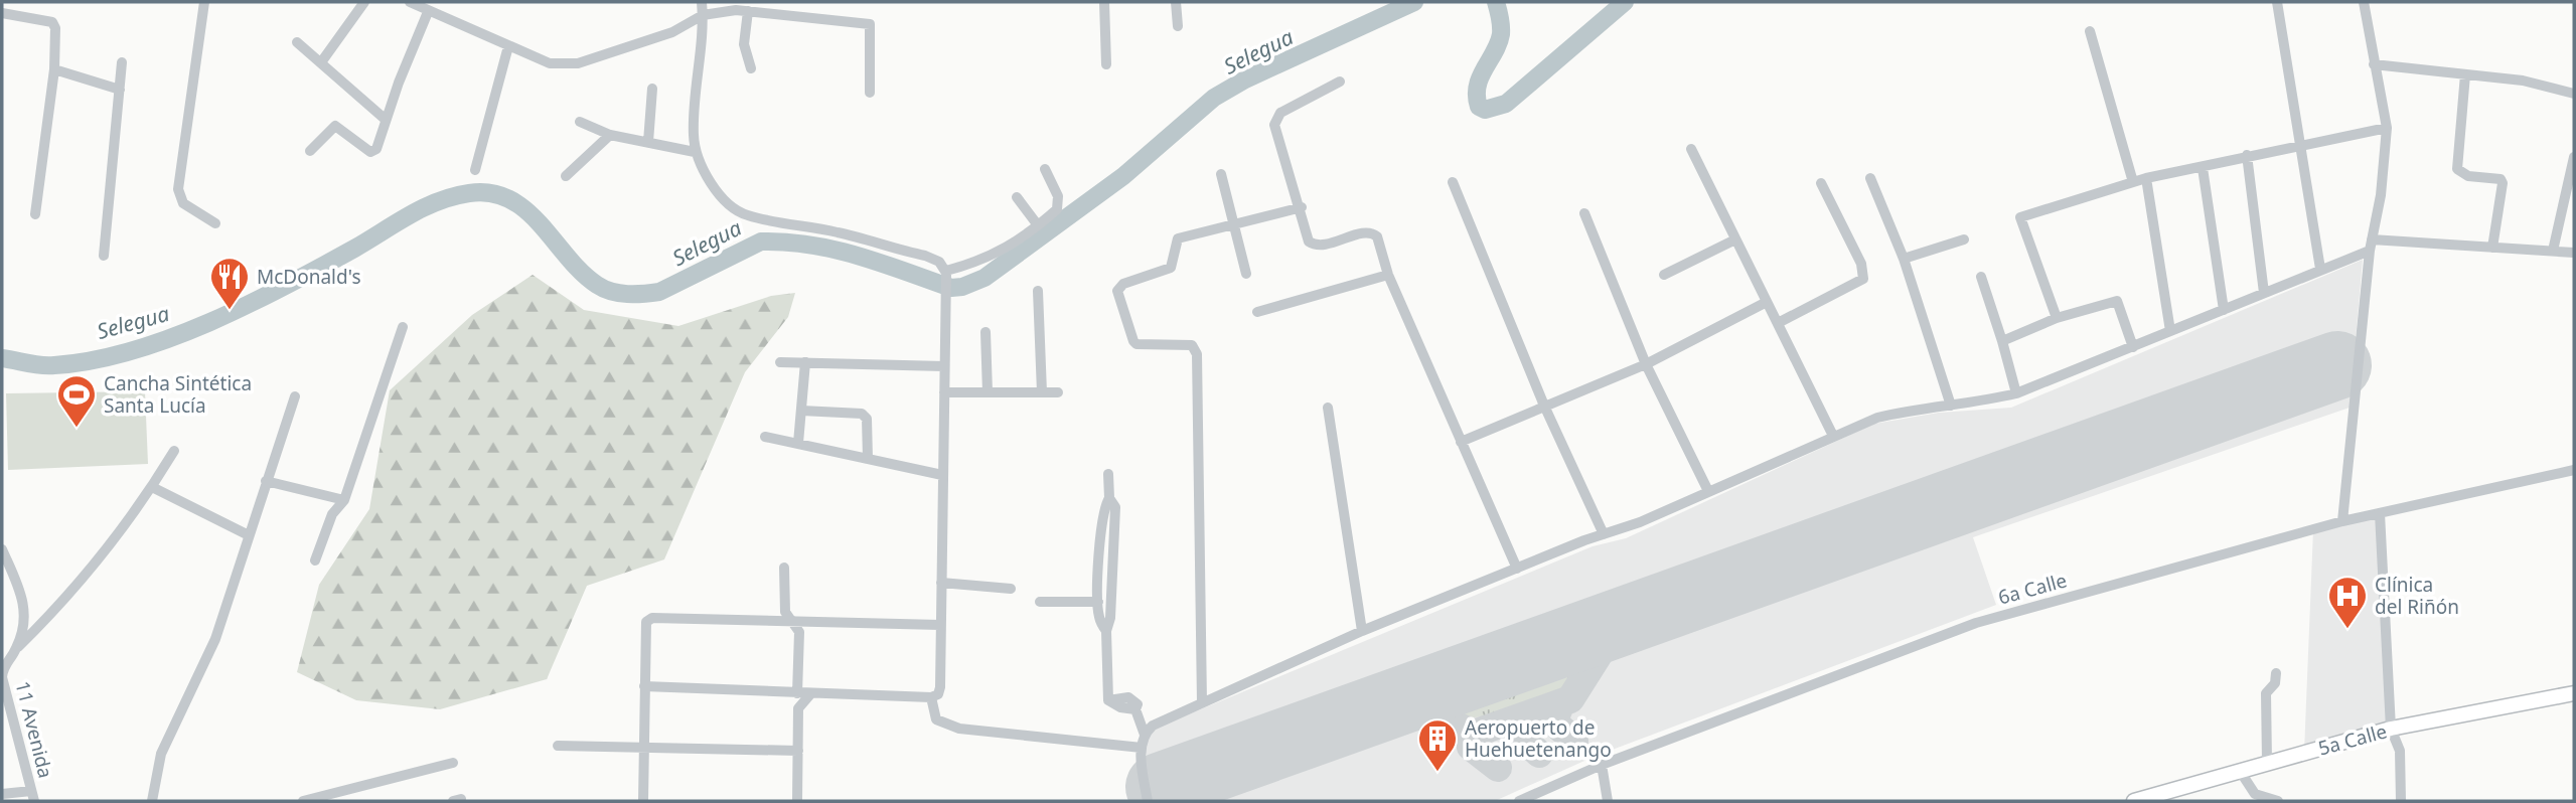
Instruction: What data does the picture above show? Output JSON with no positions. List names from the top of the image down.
{
  "streets": {
    "main road": ["5a Calle"],
    "street": ["6a Calle", "11 Avenida"]
  },
  "water": ["Selegua"],
  "places": {
    "restaurant": ["McDonald's"],
    "sports": ["Cancha Sintética Santa Lucía"],
    "hospital": ["Clínica del Riñón"],
    "building": ["Aeropuerto de Huehuetenango"]
  }
}
